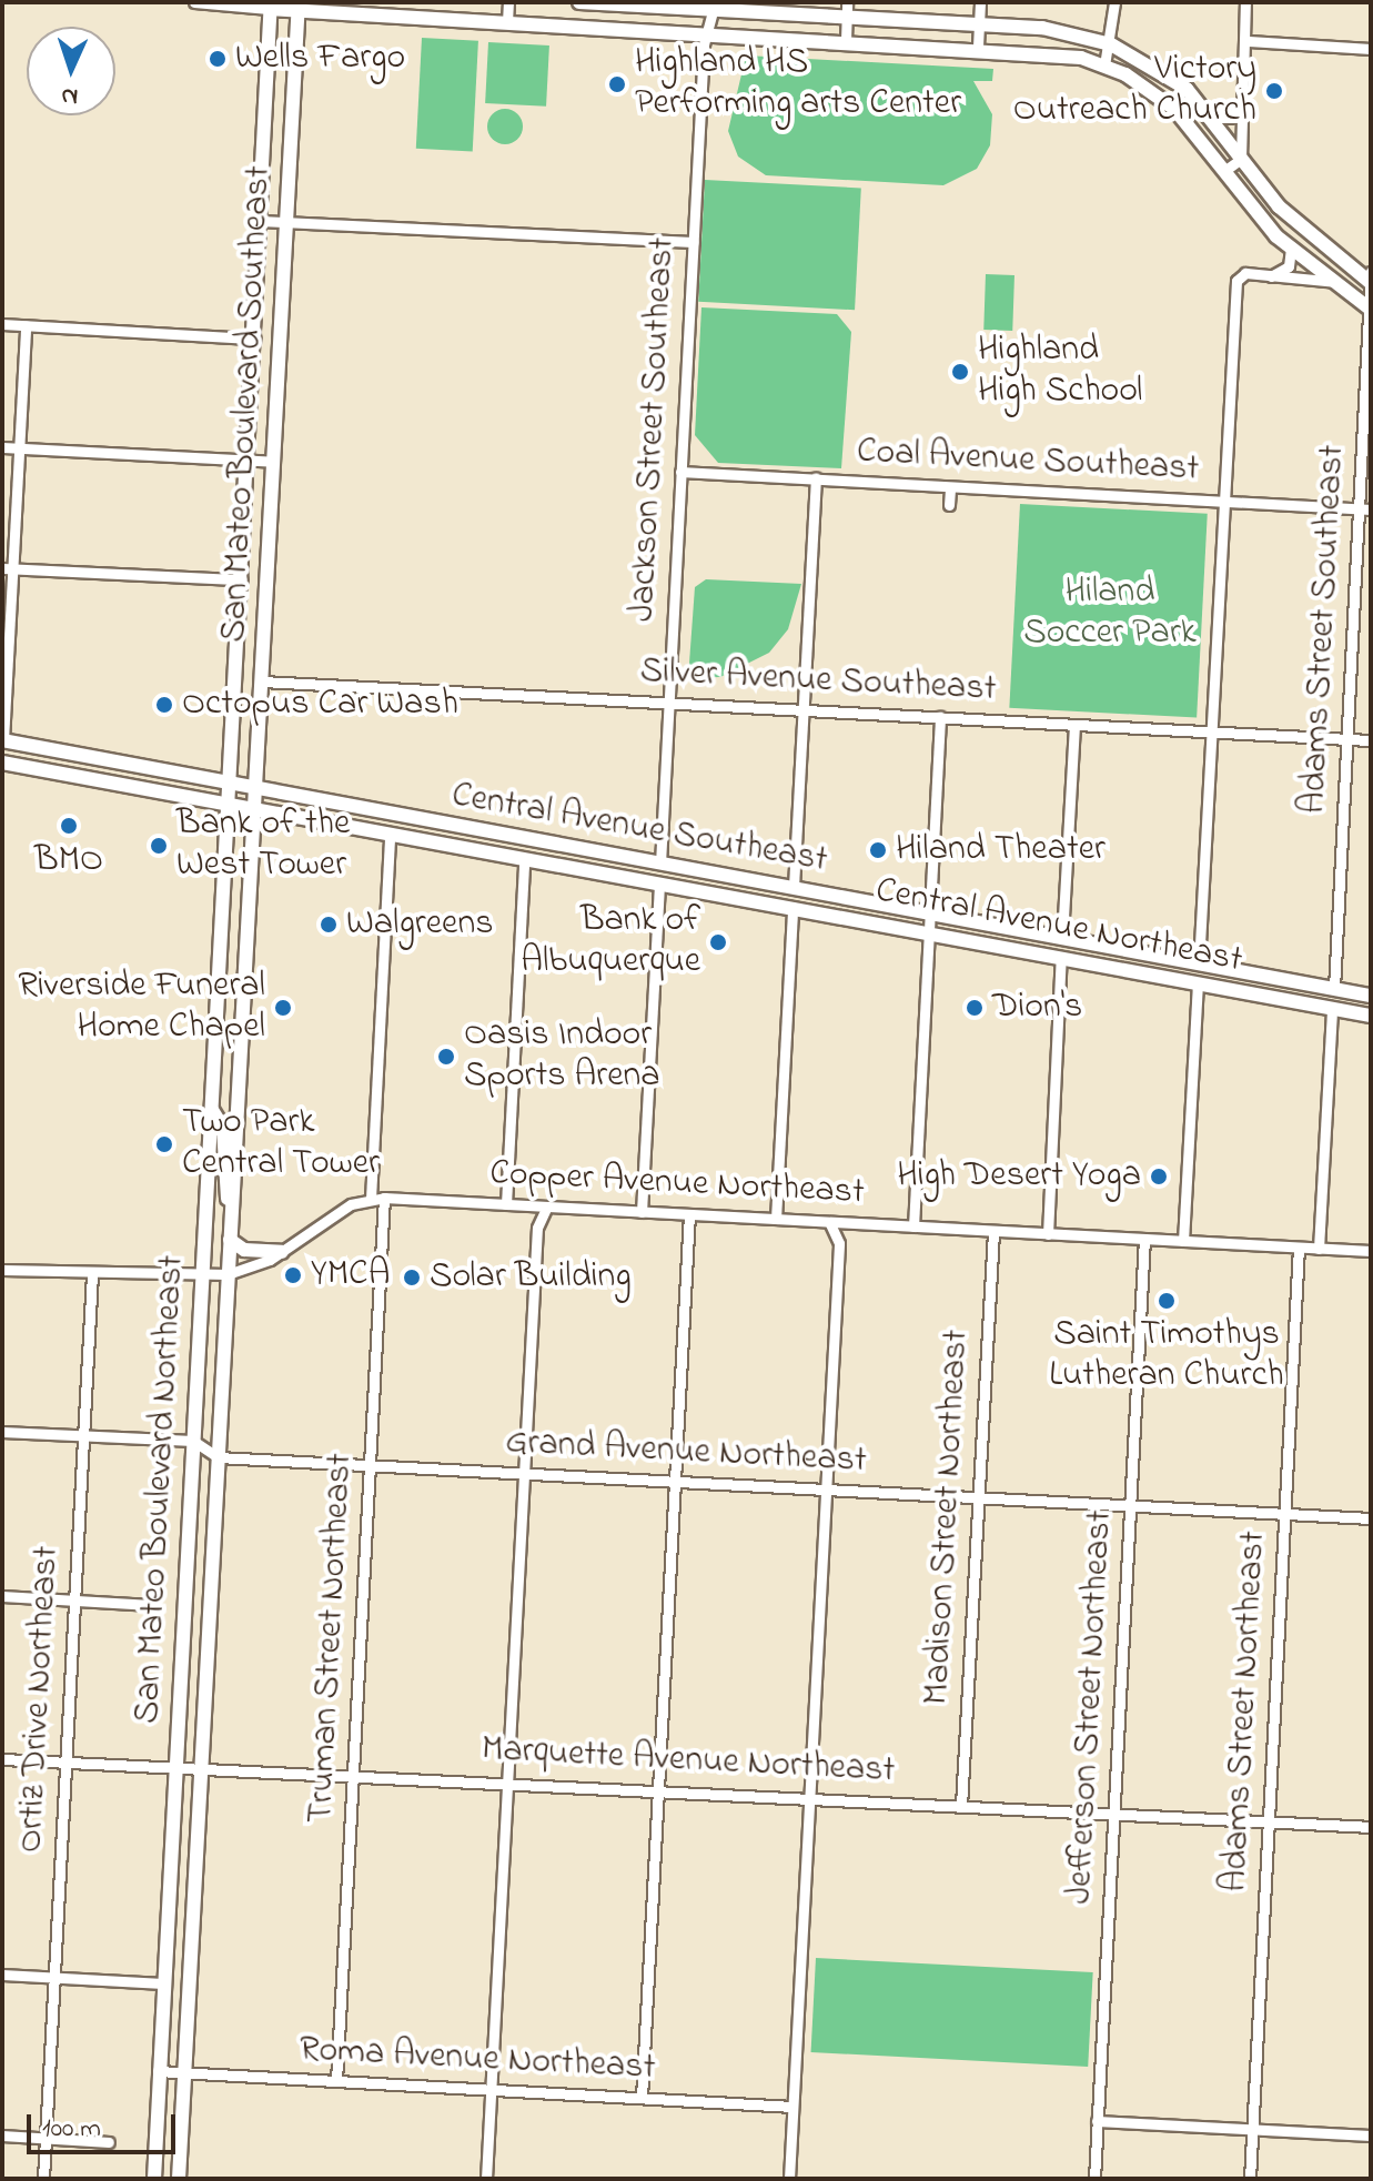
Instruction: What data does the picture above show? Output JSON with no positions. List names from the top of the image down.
{
  "streets": {
    "main road": [
      "San Mateo Boulevard Southeast",
      "Central Avenue Southeast",
      "Central Avenue Northeast",
      "San Mateo Boulevard Northeast"
    ],
    "street": [
      "Jackson Street Southeast",
      "Coal Avenue Southeast",
      "Adams Street Southeast",
      "Silver Avenue Southeast",
      "Copper Avenue Northeast",
      "Grand Avenue Northeast",
      "Madison Street Northeast",
      "Truman Street Northeast",
      "Ortiz Drive Northeast",
      "Jefferson Street Northeast",
      "Adams Street Northeast",
      "Marquette Avenue Northeast",
      "Roma Avenue Northeast"
    ]
  },
  "crossings": [
    ["San Mateo Boulevard Southeast", "Silver Avenue Southeast"],
    ["San Mateo Boulevard Southeast", "Central Avenue Southeast"],
    ["San Mateo Boulevard Southeast", "Central Avenue Northeast"],
    ["San Mateo Boulevard Southeast", "San Mateo Boulevard Northeast"],
    ["Jackson Street Southeast", "Coal Avenue Southeast"],
    ["Jackson Street Southeast", "Silver Avenue Southeast"],
    ["Jackson Street Southeast", "Central Avenue Southeast"],
    ["Coal Avenue Southeast", "Adams Street Southeast"],
    ["Adams Street Southeast", "Silver Avenue Southeast"],
    ["Adams Street Southeast", "Central Avenue Southeast"],
    ["Central Avenue Northeast", "San Mateo Boulevard Northeast"],
    ["Copper Avenue Northeast", "San Mateo Boulevard Northeast"],
    ["Copper Avenue Northeast", "Madison Street Northeast"],
    ["Copper Avenue Northeast", "Truman Street Northeast"],
    ["Copper Avenue Northeast", "Ortiz Drive Northeast"],
    ["Copper Avenue Northeast", "Jefferson Street Northeast"],
    ["Copper Avenue Northeast", "Adams Street Northeast"],
    ["Grand Avenue Northeast", "San Mateo Boulevard Northeast"],
    ["Grand Avenue Northeast", "Madison Street Northeast"],
    ["Grand Avenue Northeast", "Truman Street Northeast"],
    ["Grand Avenue Northeast", "Jefferson Street Northeast"],
    ["Grand Avenue Northeast", "Adams Street Northeast"],
    ["San Mateo Boulevard Northeast", "Marquette Avenue Northeast"],
    ["San Mateo Boulevard Northeast", "Roma Avenue Northeast"],
    ["Madison Street Northeast", "Marquette Avenue Northeast"],
    ["Truman Street Northeast", "Marquette Avenue Northeast"],
    ["Truman Street Northeast", "Roma Avenue Northeast"],
    ["Ortiz Drive Northeast", "Marquette Avenue Northeast"],
    ["Jefferson Street Northeast", "Marquette Avenue Northeast"],
    ["Adams Street Northeast", "Marquette Avenue Northeast"]
  ],
  "parks": ["Hiland Soccer Park"],
  "places": [
    "Wells Fargo",
    "Highland HS Performing arts Center",
    "Victory Outreach Church",
    "Highland High School",
    "Octopus Car Wash",
    "BMO",
    "Bank of the West Tower",
    "Hiland Theater",
    "Walgreens",
    "Bank of Albuquerque",
    "Riverside Funeral Home Chapel",
    "Dion's",
    "Oasis Indoor Sports Arena",
    "Two Park Central Tower",
    "High Desert Yoga",
    "YMCA",
    "Solar Building",
    "Saint Timothys Lutheran Church"
  ],
  "scale_bar": "100 m",
  "north": "bottom"
}
